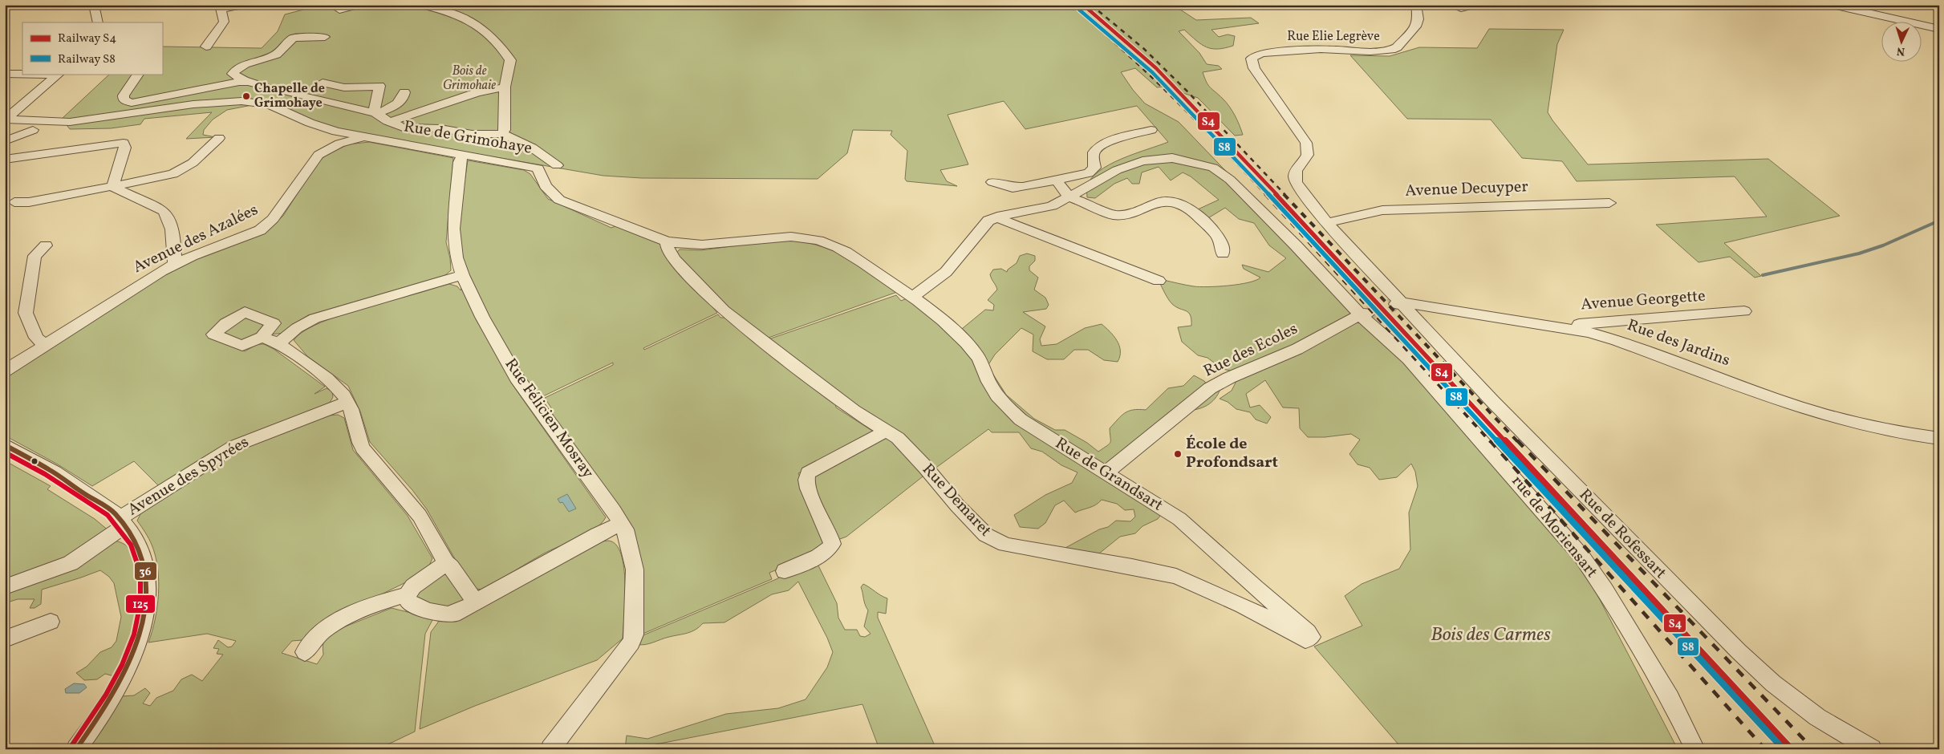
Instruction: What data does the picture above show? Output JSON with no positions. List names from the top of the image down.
{
  "streets": {
    "street": [
      "Rue Elie Legrève",
      "Rue de Grimohaye",
      "Avenue Decuyper",
      "Avenue des Azalées",
      "Avenue Georgette",
      "Rue des Jardins",
      "Rue des Ecoles",
      "Rue Félicien Mosray",
      "Rue de Grandsart",
      "Avenue des Spyrées",
      "Rue Demaret",
      "rue de Moriensart",
      "Rue de Rofessart"
    ]
  },
  "crossings": [
    ["Rue Elie Legrève", "Avenue Decuyper"],
    ["Rue Elie Legrève", "Rue des Jardins"],
    ["Rue Elie Legrève", "Rue de Rofessart"],
    ["Rue de Grimohaye", "Avenue des Azalées"],
    ["Rue de Grimohaye", "Rue Félicien Mosray"],
    ["Rue de Grimohaye", "Rue de Grandsart"],
    ["Rue de Grimohaye", "Rue Demaret"],
    ["Avenue Georgette", "Rue des Jardins"],
    ["Rue des Jardins", "Rue de Rofessart"],
    ["Rue des Ecoles", "Rue de Grandsart"],
    ["Rue des Ecoles", "rue de Moriensart"],
    ["Rue de Grandsart", "Rue Demaret"]
  ],
  "parks": ["Bois de Grimohaie", "Bois des Carmes"],
  "places": ["Chapelle de Grimohaye", "École de Profondsart"],
  "lines": [
    "rail line S4",
    "rail line S8",
    "transit line 36",
    "transit line 125"
  ],
  "legend": ["Railway S4", "Railway S8"],
  "north": "bottom"
}
